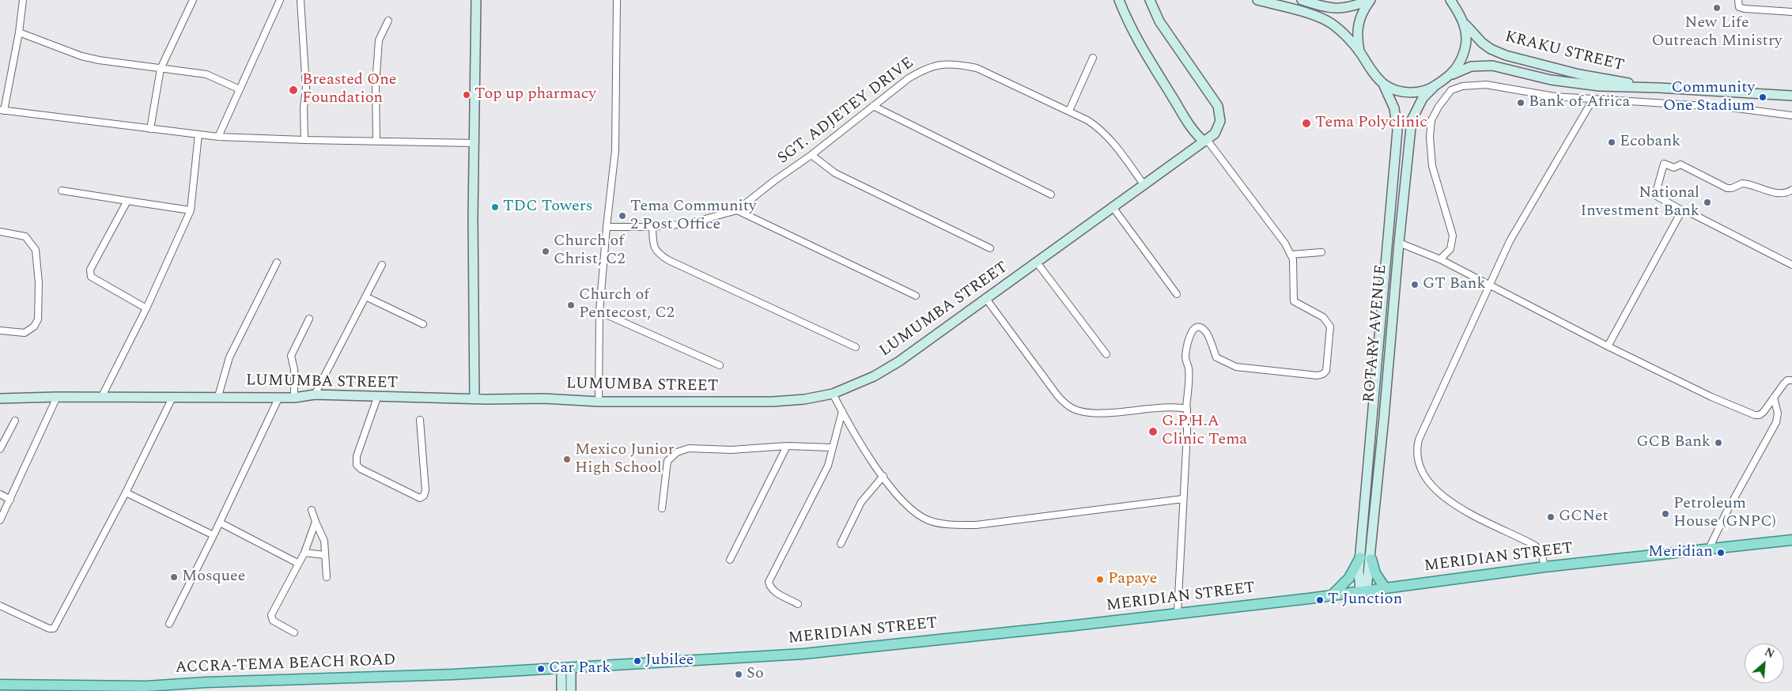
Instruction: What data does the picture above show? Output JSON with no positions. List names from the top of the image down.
{
  "streets": {
    "main road": [
      "KRAKU STREET",
      "LUMUMBA STREET",
      "ROTARY AVENUE",
      "MERIDIAN STREET",
      "ACCRA-TEMA BEACH ROAD"
    ],
    "street": ["SGT. ADJETEY DRIVE"]
  },
  "crossings": [
    ["KRAKU STREET", "ROTARY AVENUE"],
    ["SGT. ADJETEY DRIVE", "LUMUMBA STREET"],
    ["ROTARY AVENUE", "MERIDIAN STREET"],
    ["MERIDIAN STREET", "ACCRA-TEMA BEACH ROAD"]
  ],
  "places": [
    "New Life Outreach Ministry",
    "Breasted One Foundation",
    "Top up pharmacy",
    "Community One Stadium",
    "Bank of Africa",
    "Tema Polyclinic",
    "Ecobank",
    "National Investment Bank",
    "TDC Towers",
    "Tema Community 2 Post Office",
    "Church of Christ, C2",
    "GT Bank",
    "Church of Pentecost, C2",
    "G.P.H.A Clinic Tema",
    "GCB Bank",
    "Mexico Junior High School",
    "Petroleum House (GNPC)",
    "GCNet",
    "Meridian",
    "Mosquee",
    "Papaye",
    "T Junction",
    "Jubilee",
    "Car Park",
    "So"
  ],
  "north": "top right"
}
